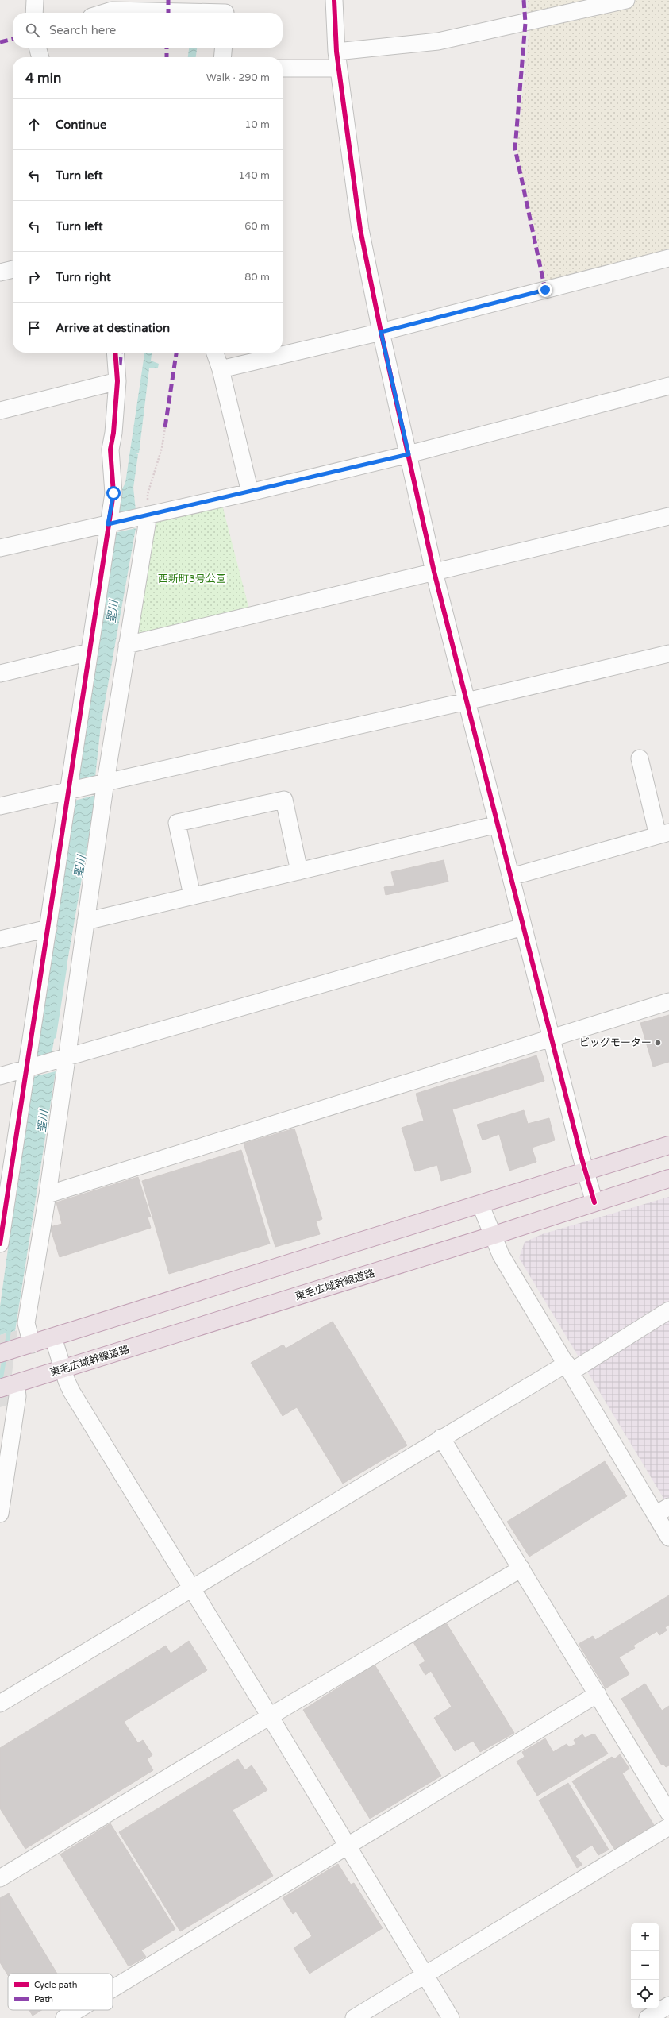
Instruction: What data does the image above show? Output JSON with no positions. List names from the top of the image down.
{
  "streets": {
    "highway": ["東毛広域幹線道路"]
  },
  "water": ["聖川"],
  "parks": ["西新町3号公園"],
  "places": ["ビッグモーター"],
  "legend": ["Cycle path", "Path"],
  "page": {
    "search": "Search here",
    "heading": ["4 min", "Walk · 290 m"],
    "list": [
      ["Continue", "10 m"],
      ["Turn left", "140 m"],
      ["Turn left", "60 m"],
      ["Turn right", "80 m"],
      "Arrive at destination"
    ],
    "map_buttons": ["+", "−"]
  }
}
